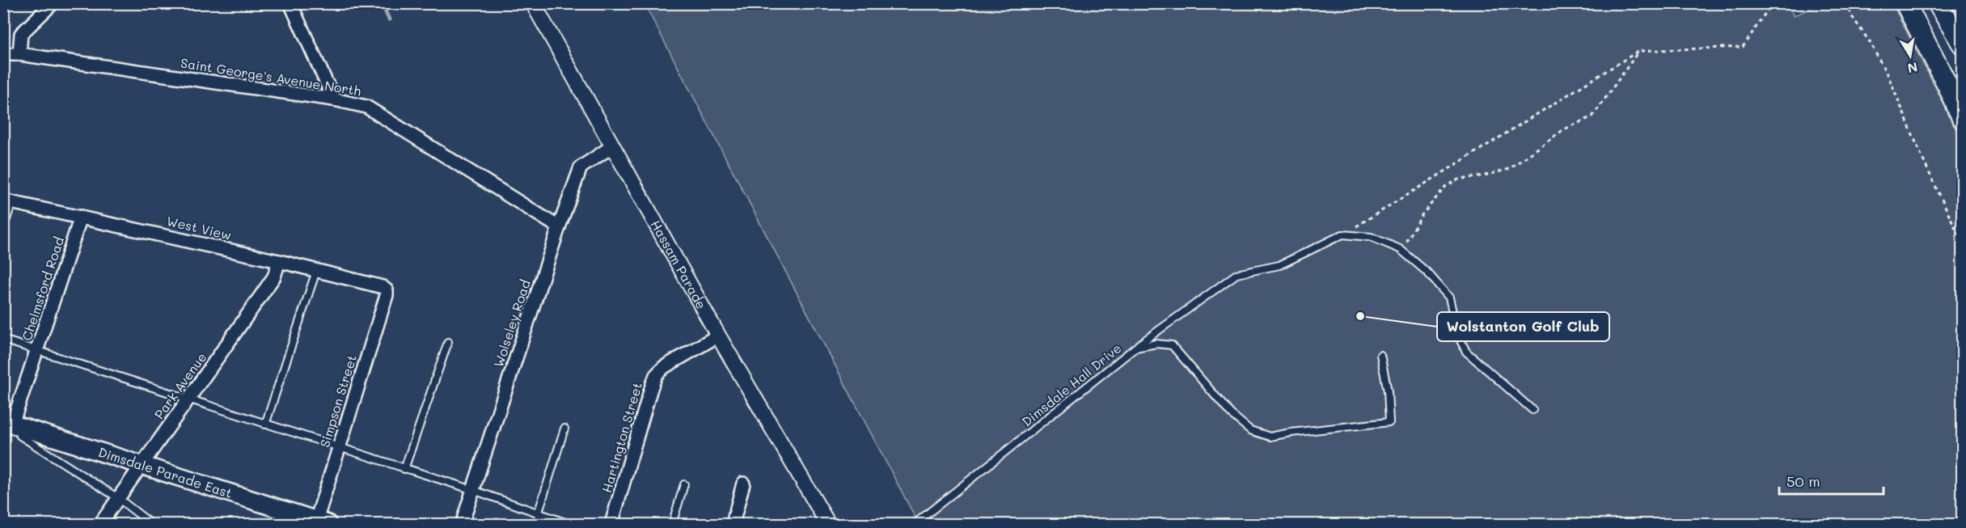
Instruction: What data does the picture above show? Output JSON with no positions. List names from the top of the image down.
{
  "streets": {
    "main road": ["Dimsdale Parade East"],
    "street": [
      "Saint George's Avenue North",
      "West View",
      "Hassam Parade",
      "Chelmsford Road",
      "Wolseley Road",
      "Park Avenue",
      "Simpson Street",
      "Hartington Street"
    ],
    "lane": ["Dimsdale Hall Drive"]
  },
  "crossings": [
    ["Saint George's Avenue North", "Wolseley Road"],
    ["West View", "Chelmsford Road"],
    ["West View", "Park Avenue"],
    ["West View", "Simpson Street"],
    ["Hassam Parade", "Wolseley Road"],
    ["Hassam Parade", "Hartington Street"],
    ["Chelmsford Road", "Dimsdale Parade East"],
    ["Park Avenue", "Dimsdale Parade East"],
    ["Simpson Street", "Dimsdale Parade East"]
  ],
  "places": ["Wolstanton Golf Club"],
  "scale_bar": "50 m",
  "north": "bottom"
}
